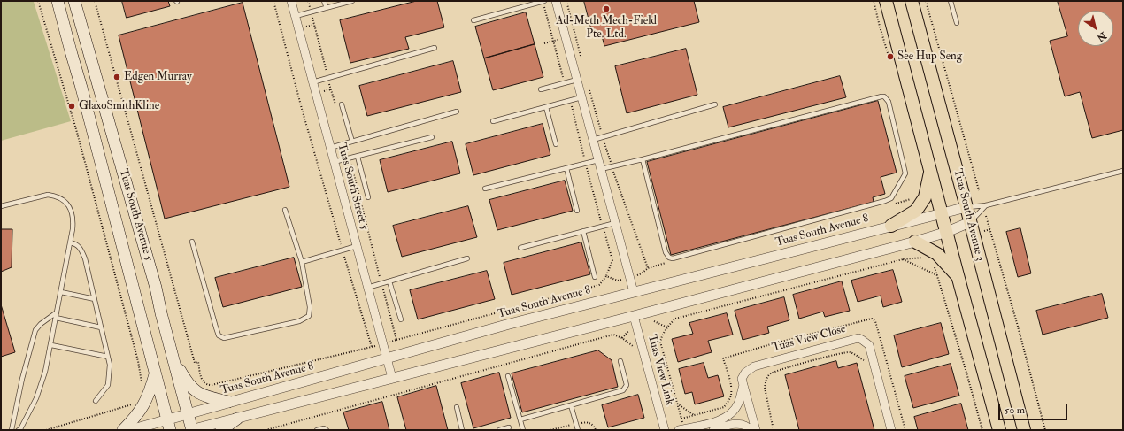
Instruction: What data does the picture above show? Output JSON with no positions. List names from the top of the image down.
{
  "streets": {
    "main road": ["Tuas South Avenue 5", "Tuas South Avenue 3"],
    "street": [
      "Tuas South Street 5",
      "Tuas South Avenue 8",
      "Tuas View Close",
      "Tuas View Link"
    ]
  },
  "crossings": [
    ["Tuas South Street 5", "Tuas South Avenue 8"],
    ["Tuas South Avenue 5", "Tuas South Avenue 8"],
    ["Tuas South Avenue 3", "Tuas South Avenue 8"]
  ],
  "places": [
    "Ad-Meth Mech-Field Pte. Ltd.",
    "See Hup Seng",
    "Edgen Murray",
    "GlaxoSmithKline"
  ],
  "scale_bar": "50 m",
  "north": "bottom right"
}
